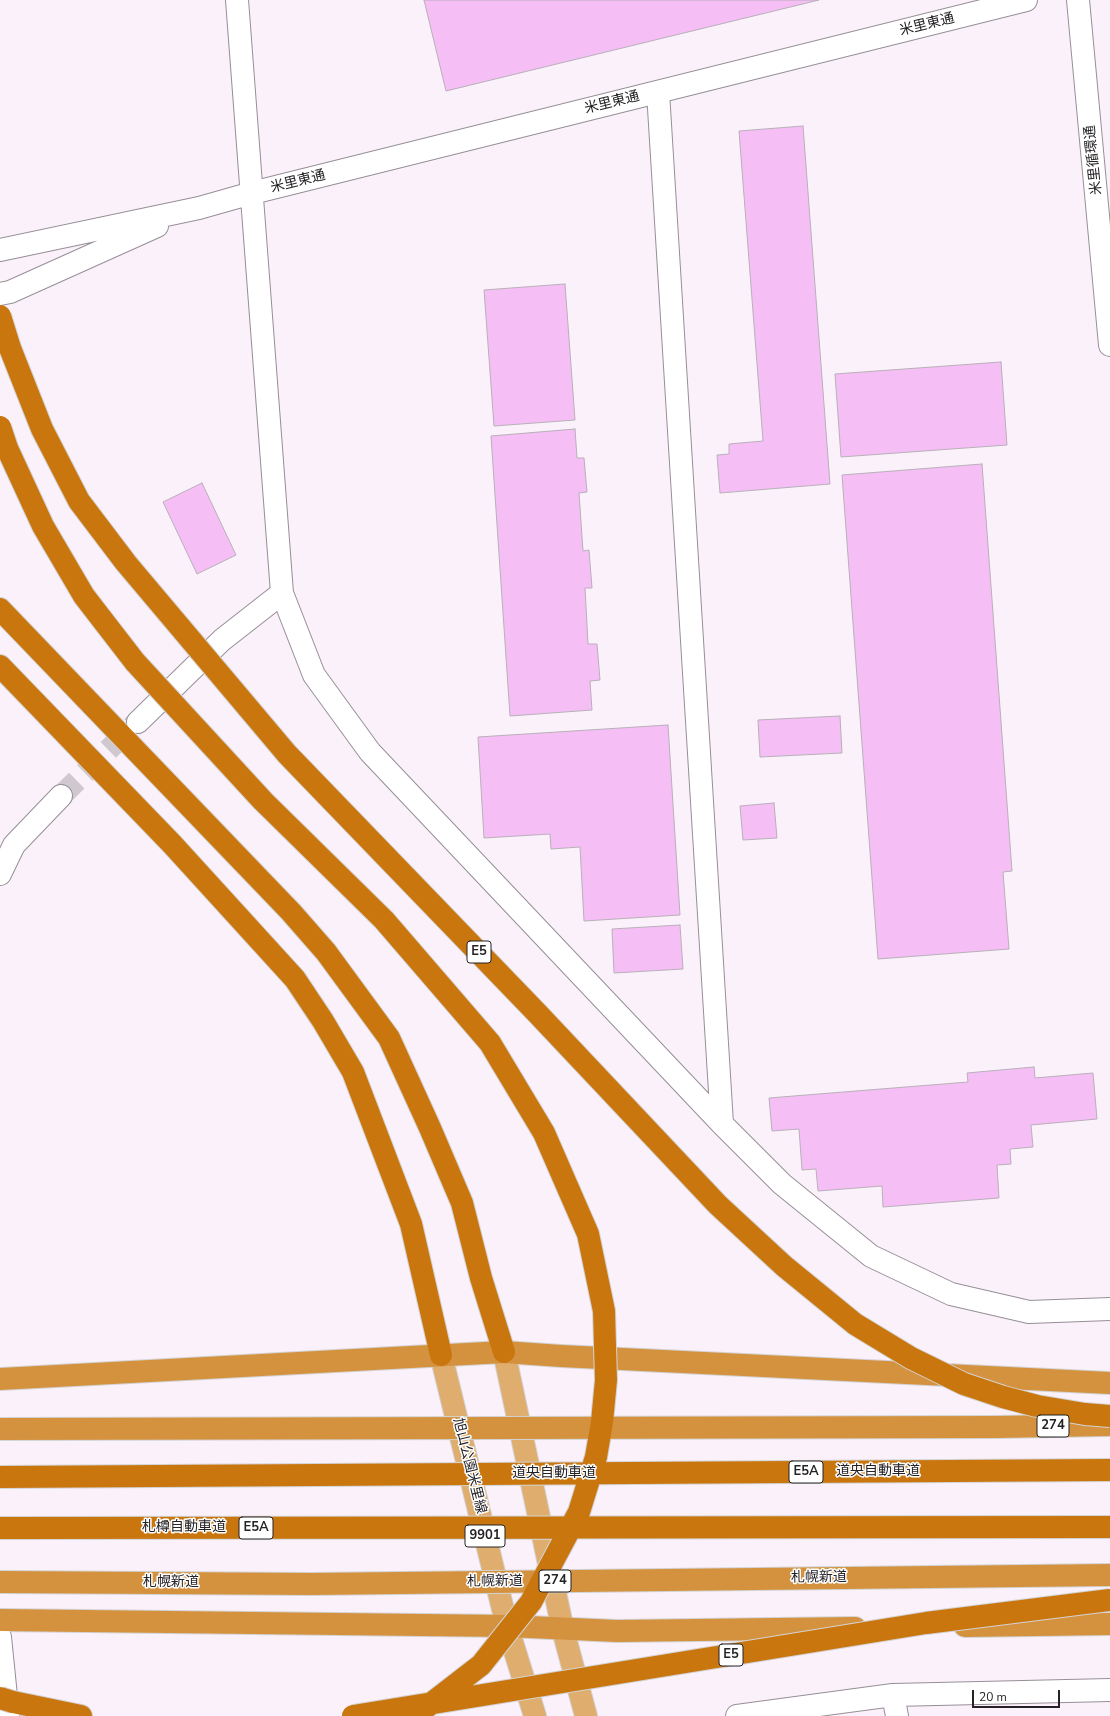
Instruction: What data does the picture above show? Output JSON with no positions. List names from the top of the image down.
{
  "streets": {
    "highway": [
      "E5",
      "274",
      "E5A",
      "道央自動車道",
      "札樽自動車道",
      "札幌新道"
    ],
    "main road": ["旭山公園米里線", "9901"],
    "street": ["米里東通", "米里循環通"]
  },
  "scale_bar": "20 m"
}
